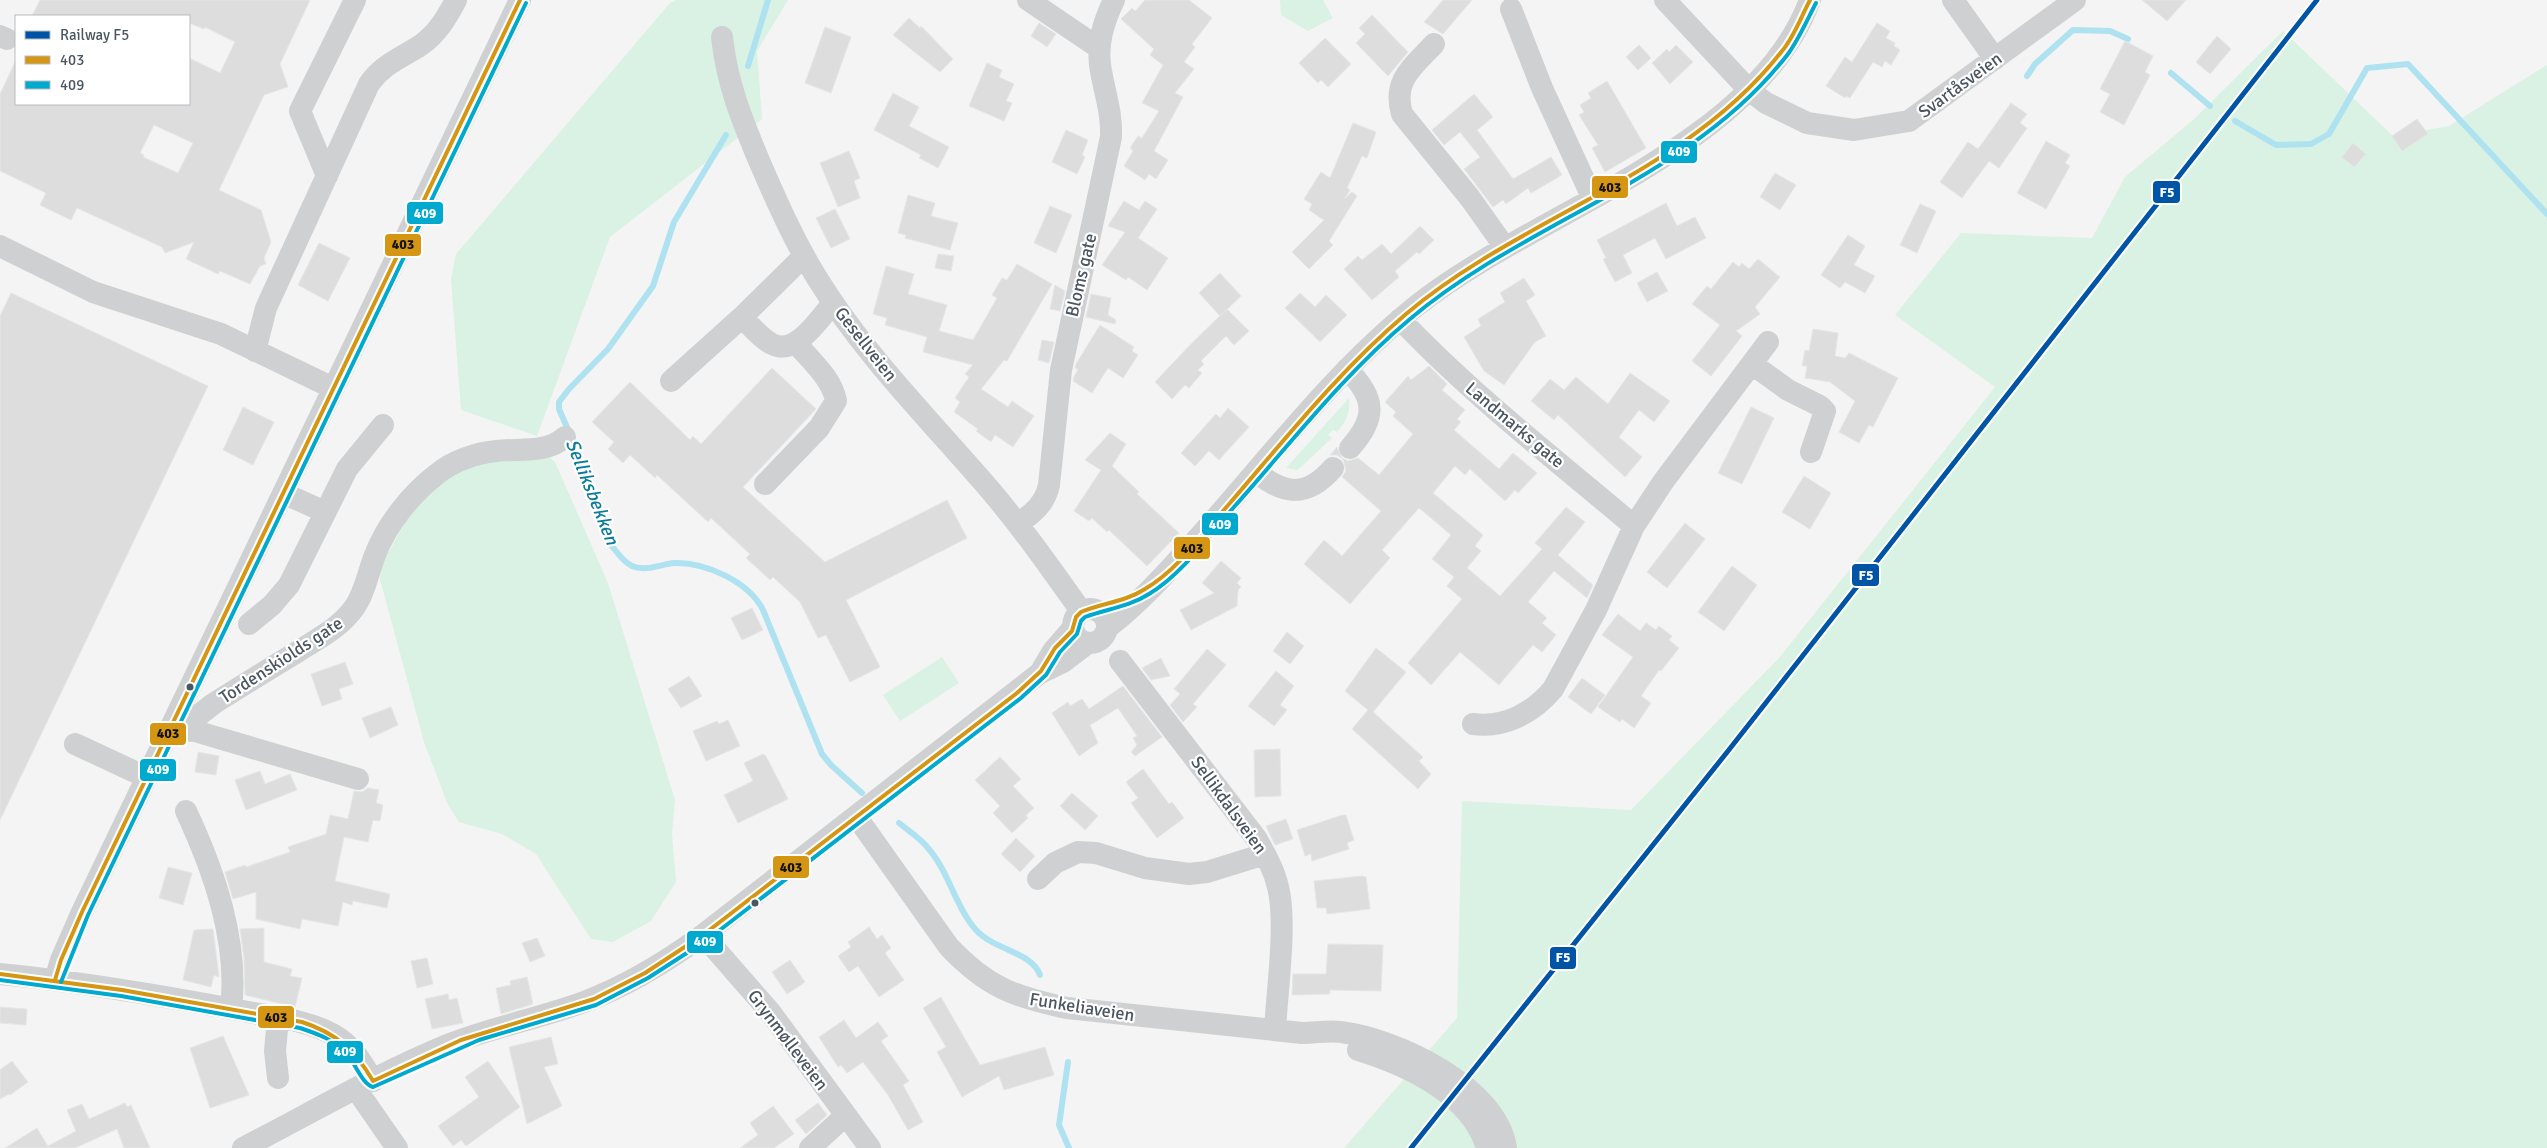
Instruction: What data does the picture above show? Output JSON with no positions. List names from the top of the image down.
{
  "streets": {
    "street": [
      "Svartåsveien",
      "Bloms gate",
      "Gesellveien",
      "Landmarks gate",
      "Tordenskiolds gate",
      "Sellikdalsveien",
      "Funkeliaveien",
      "Grynmølleveien"
    ]
  },
  "crossings": [
    ["Bloms gate", "Gesellveien"],
    ["Sellikdalsveien", "Funkeliaveien"]
  ],
  "water": ["Selliksbekken"],
  "lines": ["rail line F5", "transit line 403", "transit line 409"],
  "legend": ["Railway F5", "403", "409"]
}
